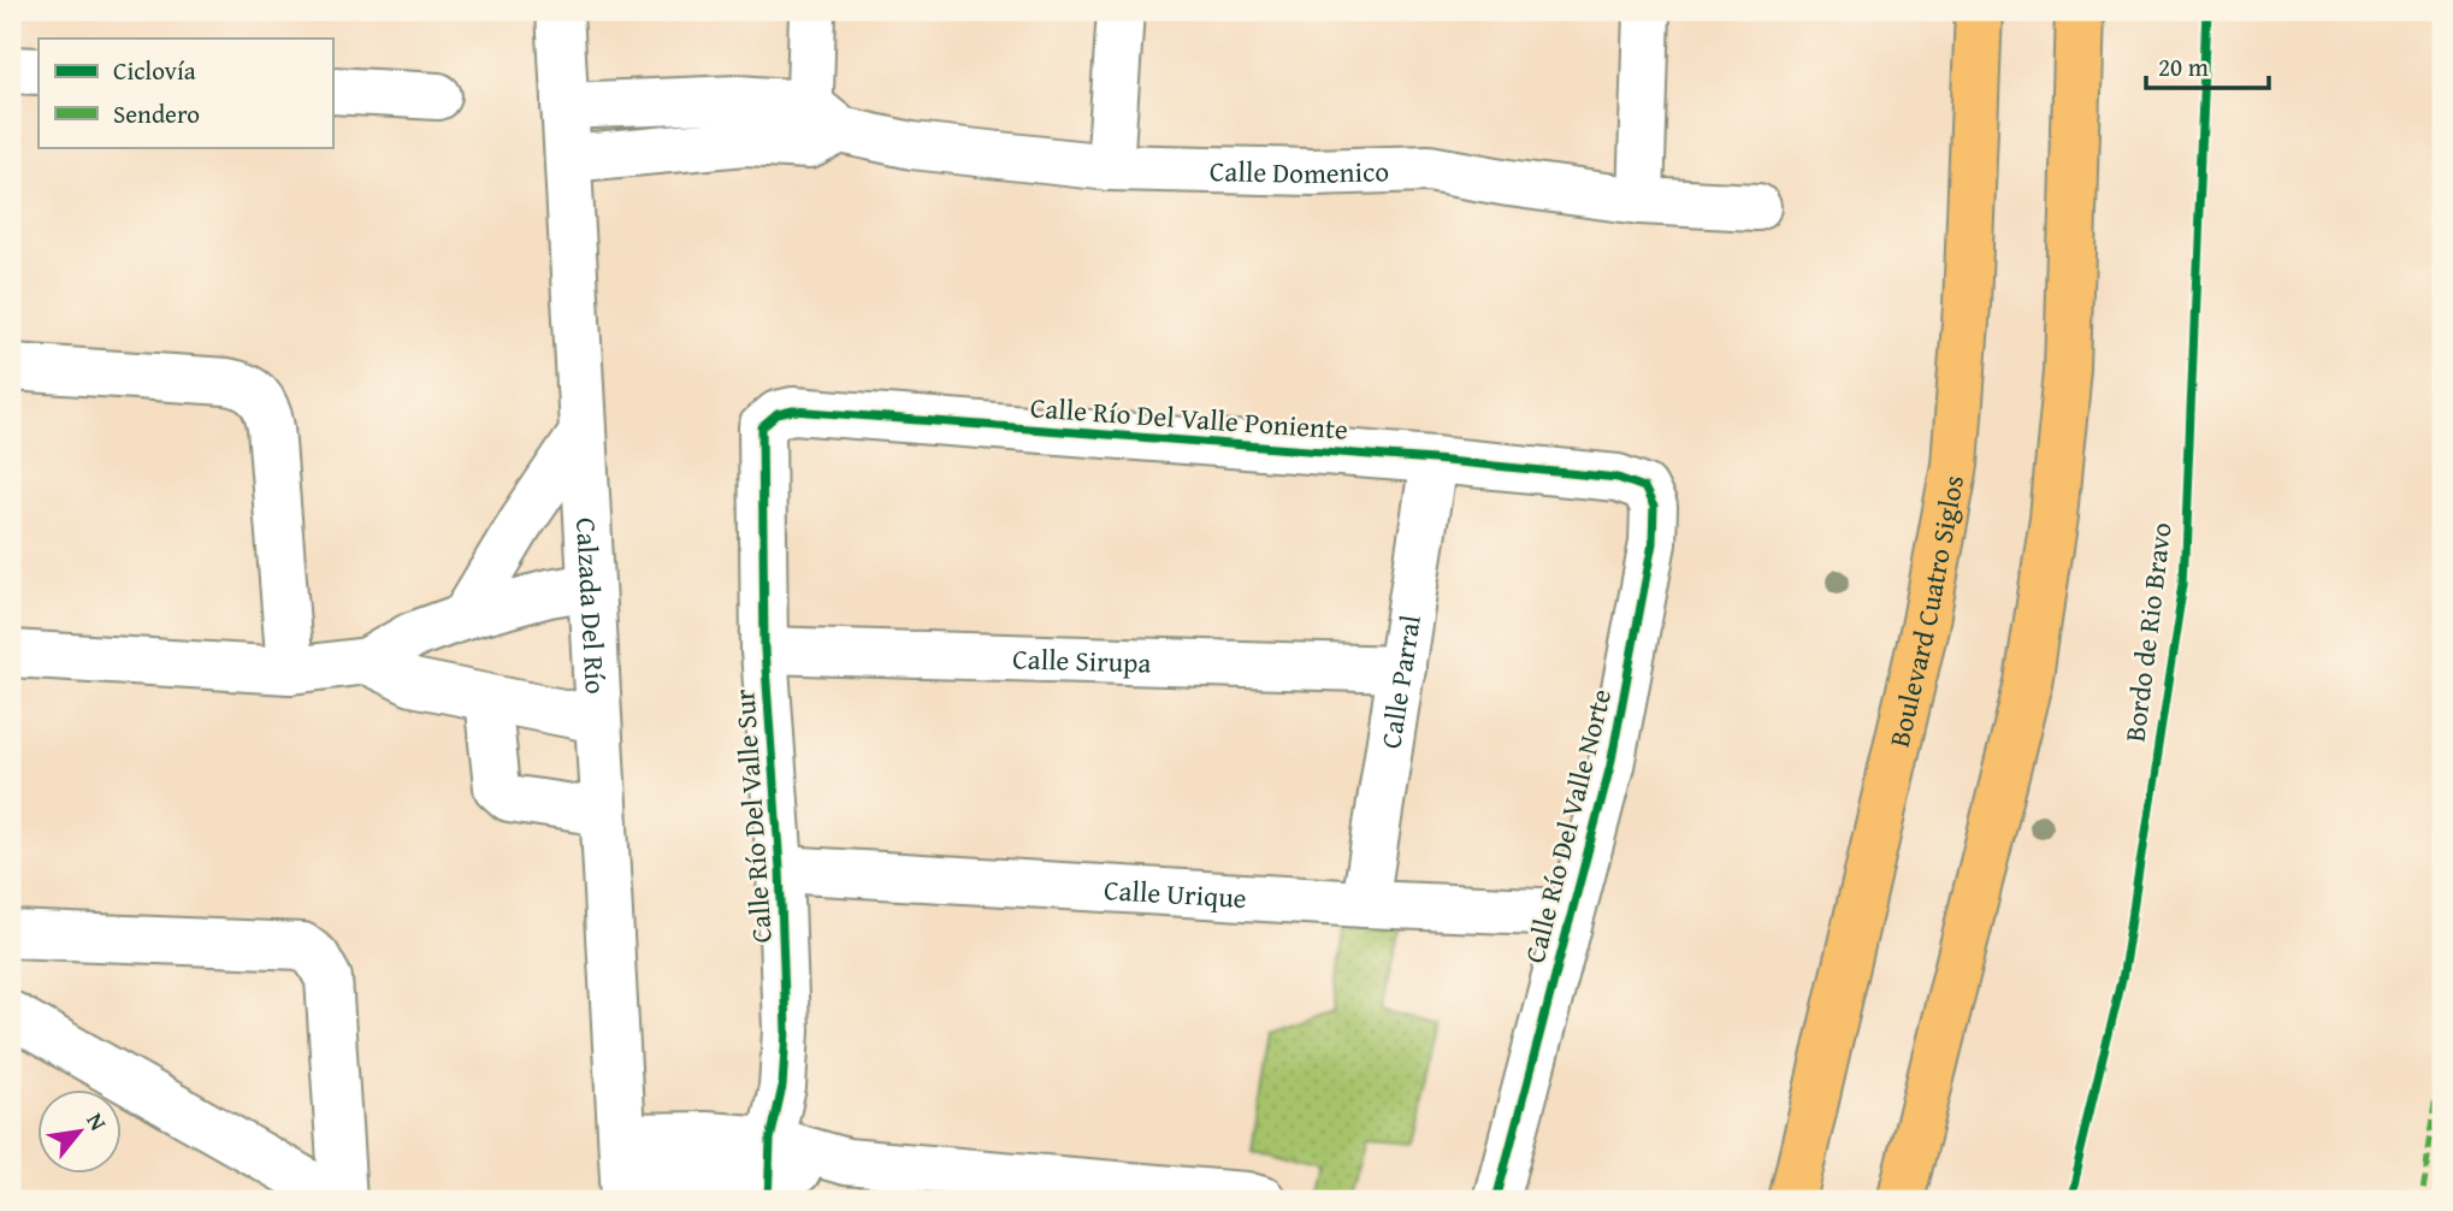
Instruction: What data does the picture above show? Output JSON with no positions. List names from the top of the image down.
{
  "streets": {
    "highway": ["Boulevard Cuatro Siglos"],
    "street": [
      "Calle Domenico",
      "Calle Río Del Valle Poniente",
      "Calzada Del Río",
      "Calle Sirupa",
      "Calle Parral",
      "Calle Río Del Valle Sur",
      "Calle Río Del Valle Norte",
      "Calle Urique"
    ],
    "cycle path": ["Bordo de Rio Bravo"]
  },
  "crossings": [
    ["Calle Domenico", "Calzada Del Río"],
    ["Calle Río Del Valle Poniente", "Calle Parral"],
    ["Calle Río Del Valle Poniente", "Calle Río Del Valle Sur"],
    ["Calle Río Del Valle Poniente", "Calle Río Del Valle Norte"],
    ["Calle Sirupa", "Calle Parral"],
    ["Calle Sirupa", "Calle Río Del Valle Sur"],
    ["Calle Parral", "Calle Urique"],
    ["Calle Río Del Valle Sur", "Calle Urique"],
    ["Calle Río Del Valle Norte", "Calle Urique"]
  ],
  "legend": ["Ciclovía", "Sendero"],
  "scale_bar": "20 m",
  "north": "top right"
}
